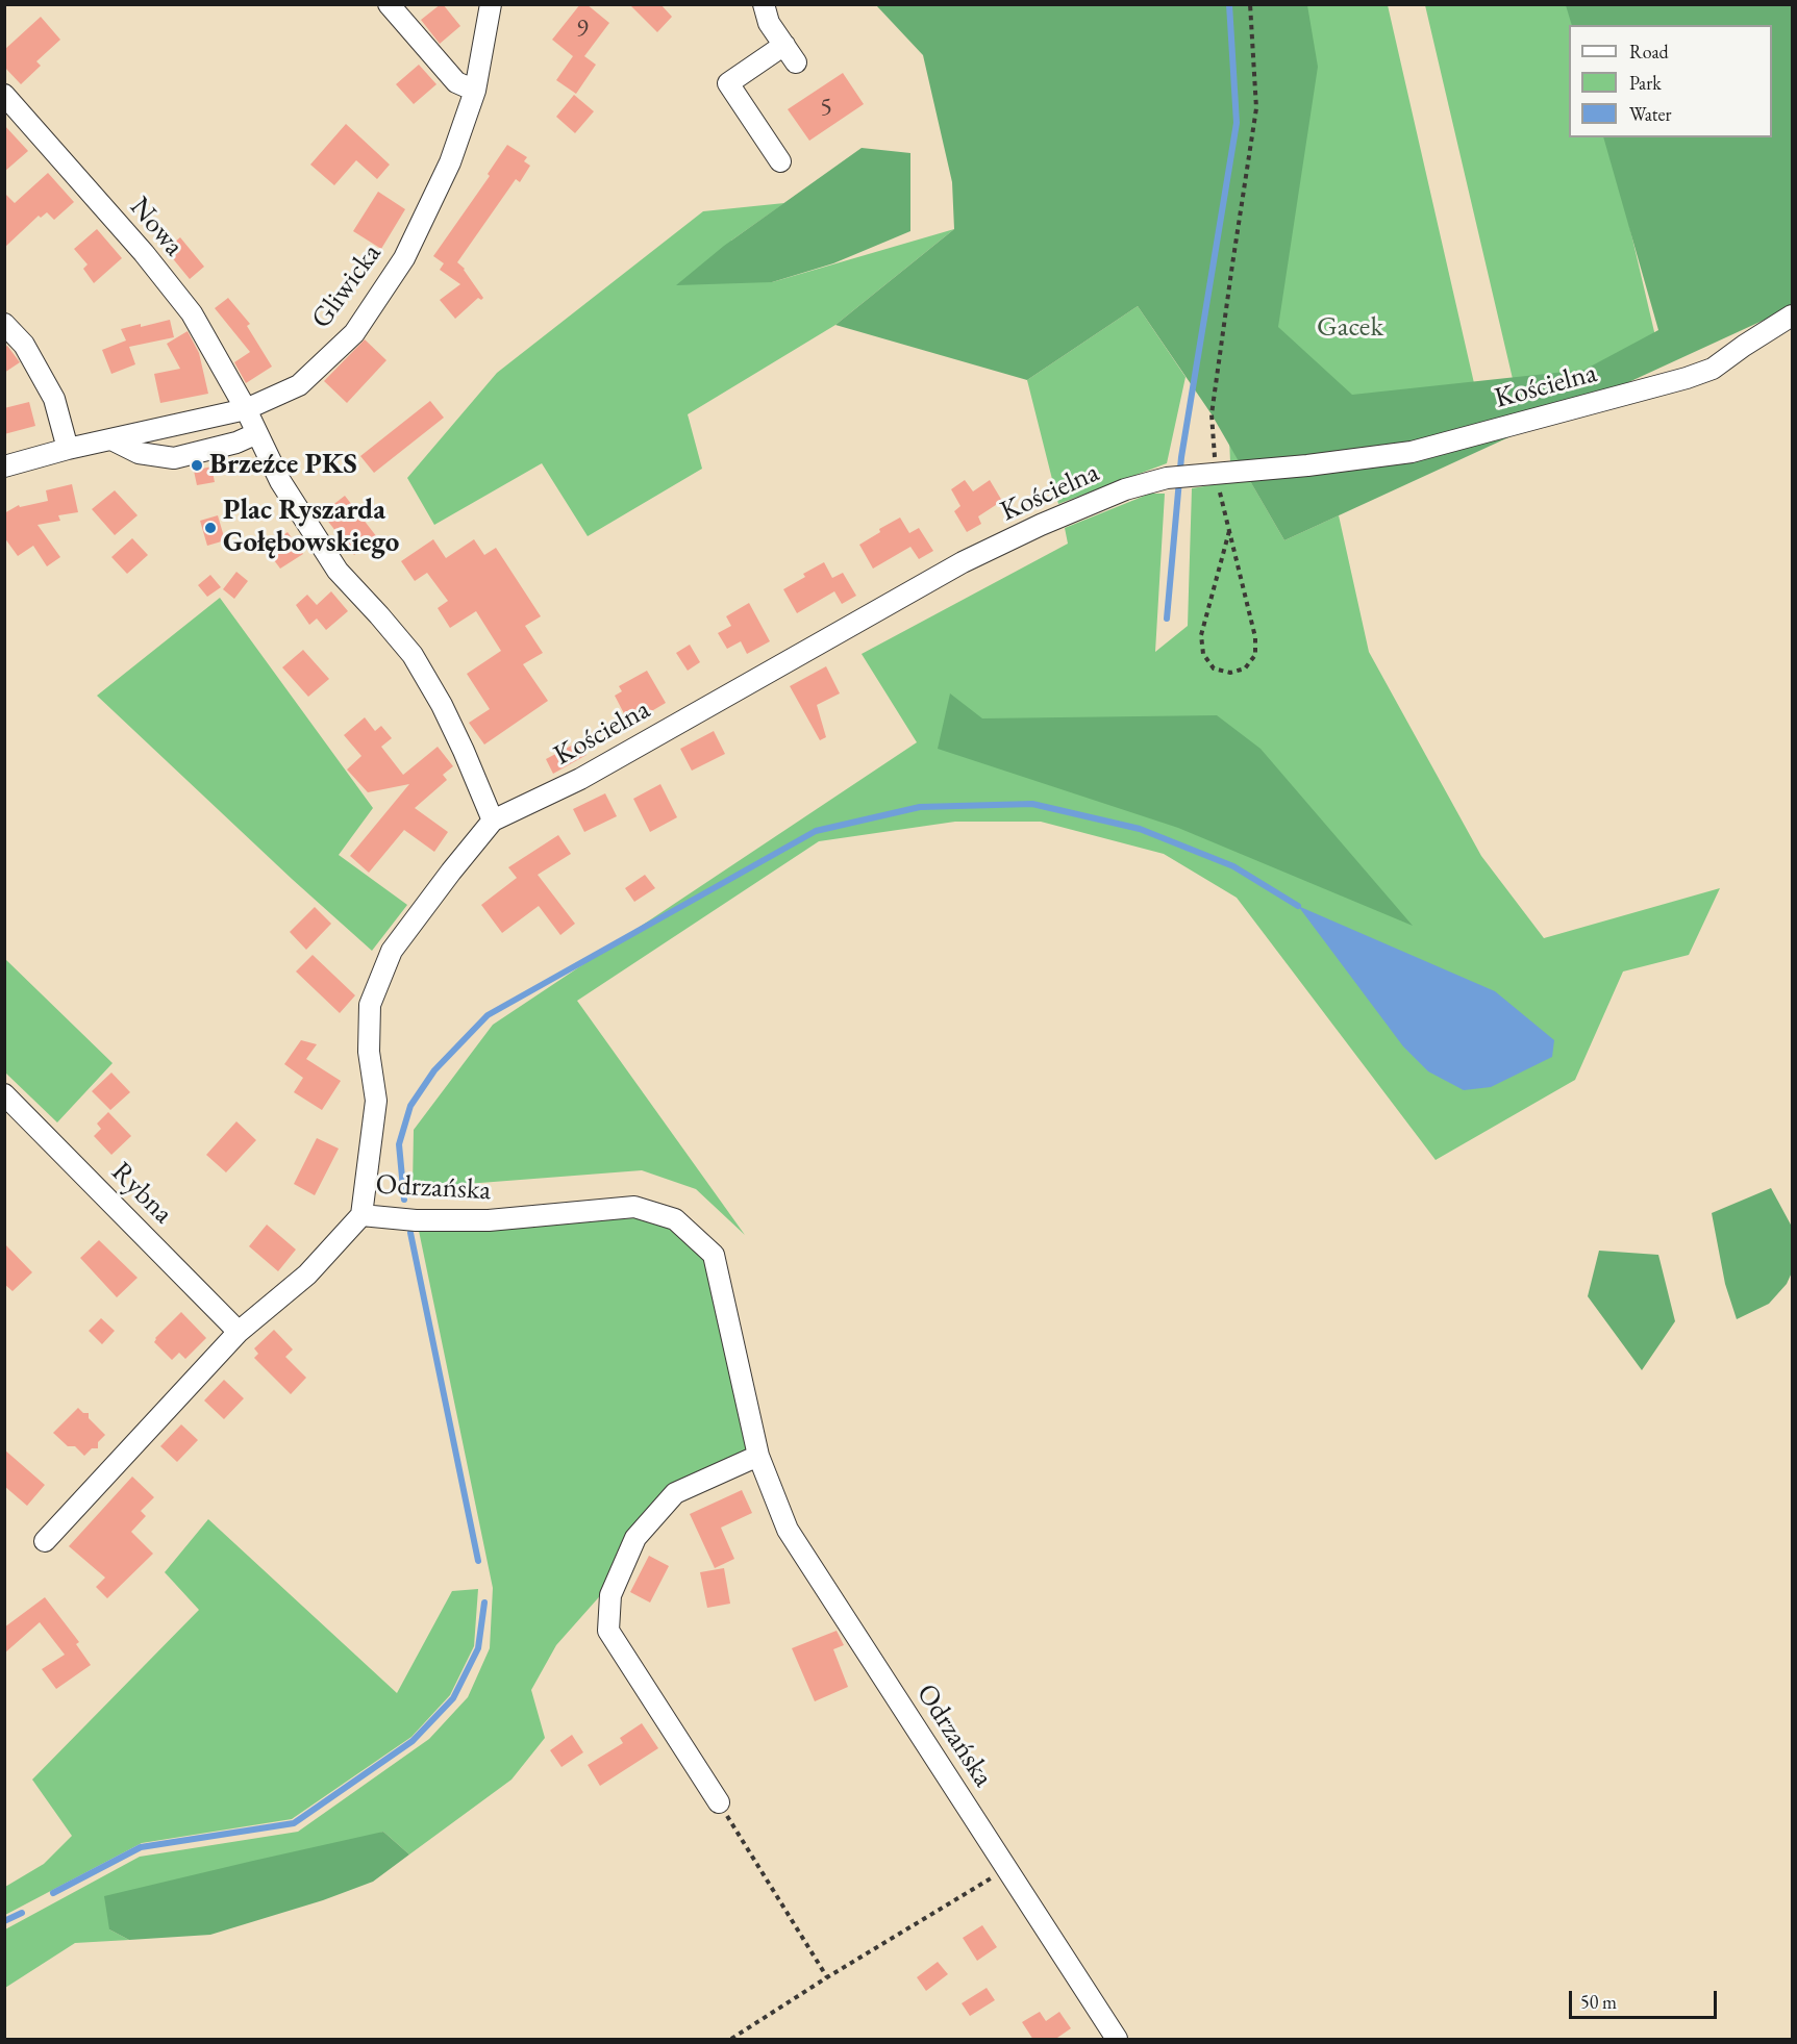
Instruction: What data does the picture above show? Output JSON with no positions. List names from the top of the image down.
{
  "streets": {
    "street": [
      "Nowa",
      "Gliwicka",
      "Kościelna",
      "Odrzańska",
      "Rybna"
    ]
  },
  "crossings": [
    ["Nowa", "Gliwicka"],
    ["Nowa", "Kościelna"],
    ["Nowa", "Odrzańska"],
    ["Kościelna", "Odrzańska"]
  ],
  "parks": ["Gacek"],
  "places": ["Brzeźce PKS", "Plac Ryszarda Gołębowskiego"],
  "house_numbers": ["9", "5"],
  "legend": ["Road", "Park", "Water"],
  "scale_bar": "50 m"
}
